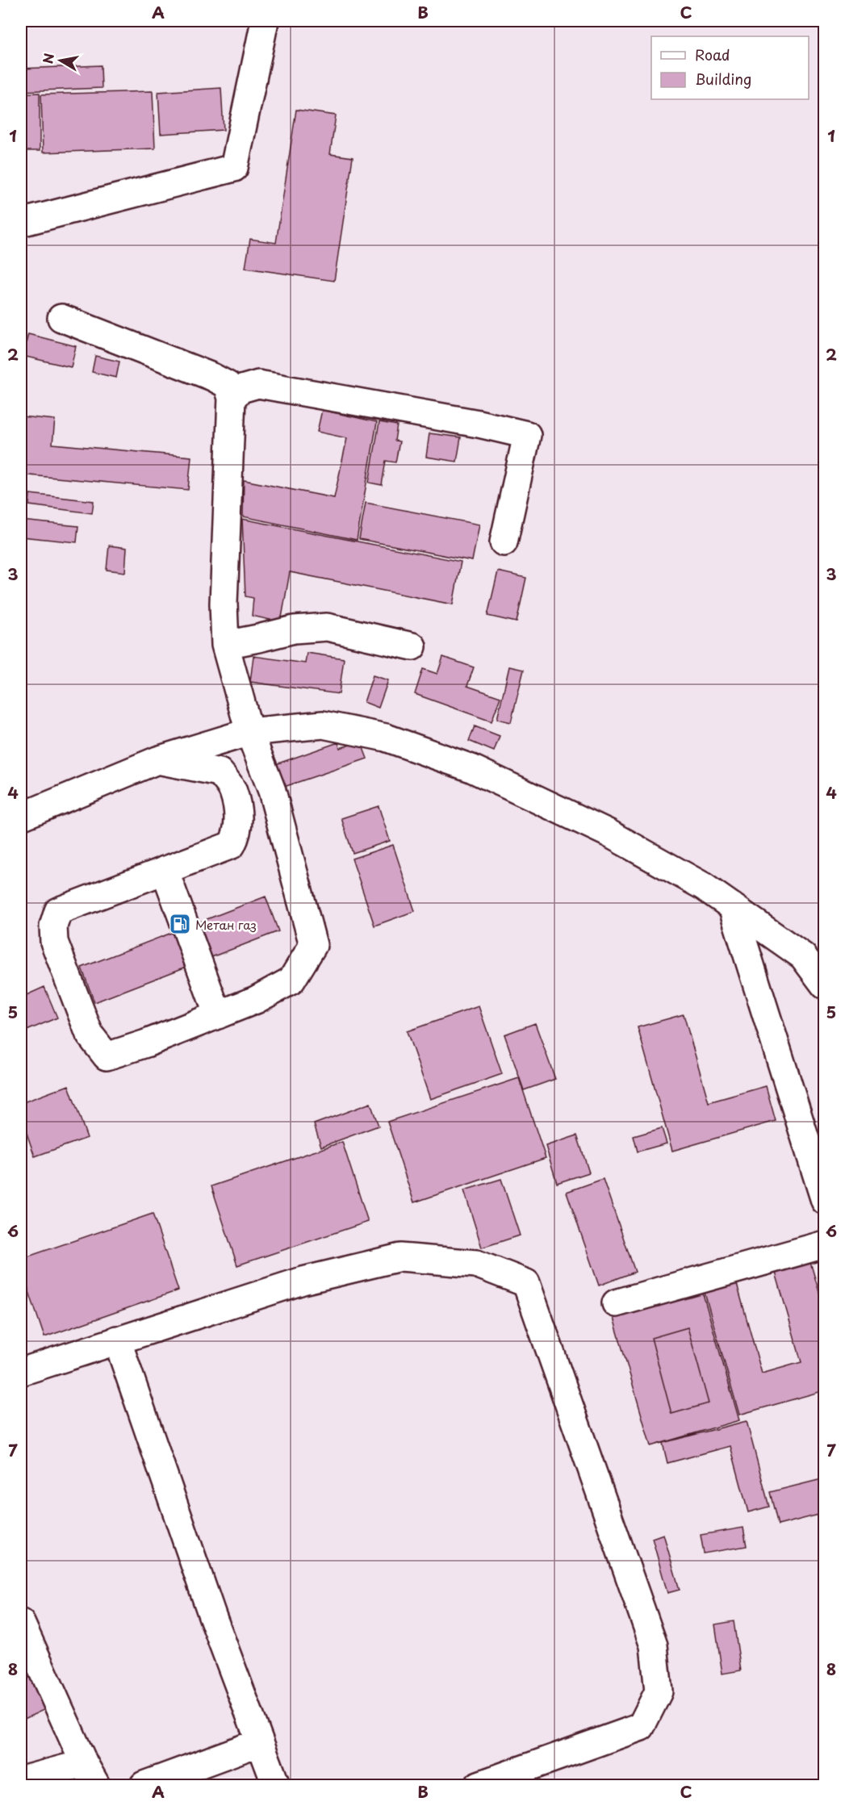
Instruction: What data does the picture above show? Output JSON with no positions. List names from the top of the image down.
{
  "places": {
    "fuel station": ["Метан газ"]
  },
  "legend": ["Road", "Building"],
  "north": "left",
  "grid": {
    "columns": ["A", "B", "C"],
    "rows": [
      "1",
      "2",
      "3",
      "4",
      "5",
      "6",
      "7",
      "8"
    ]
  }
}
